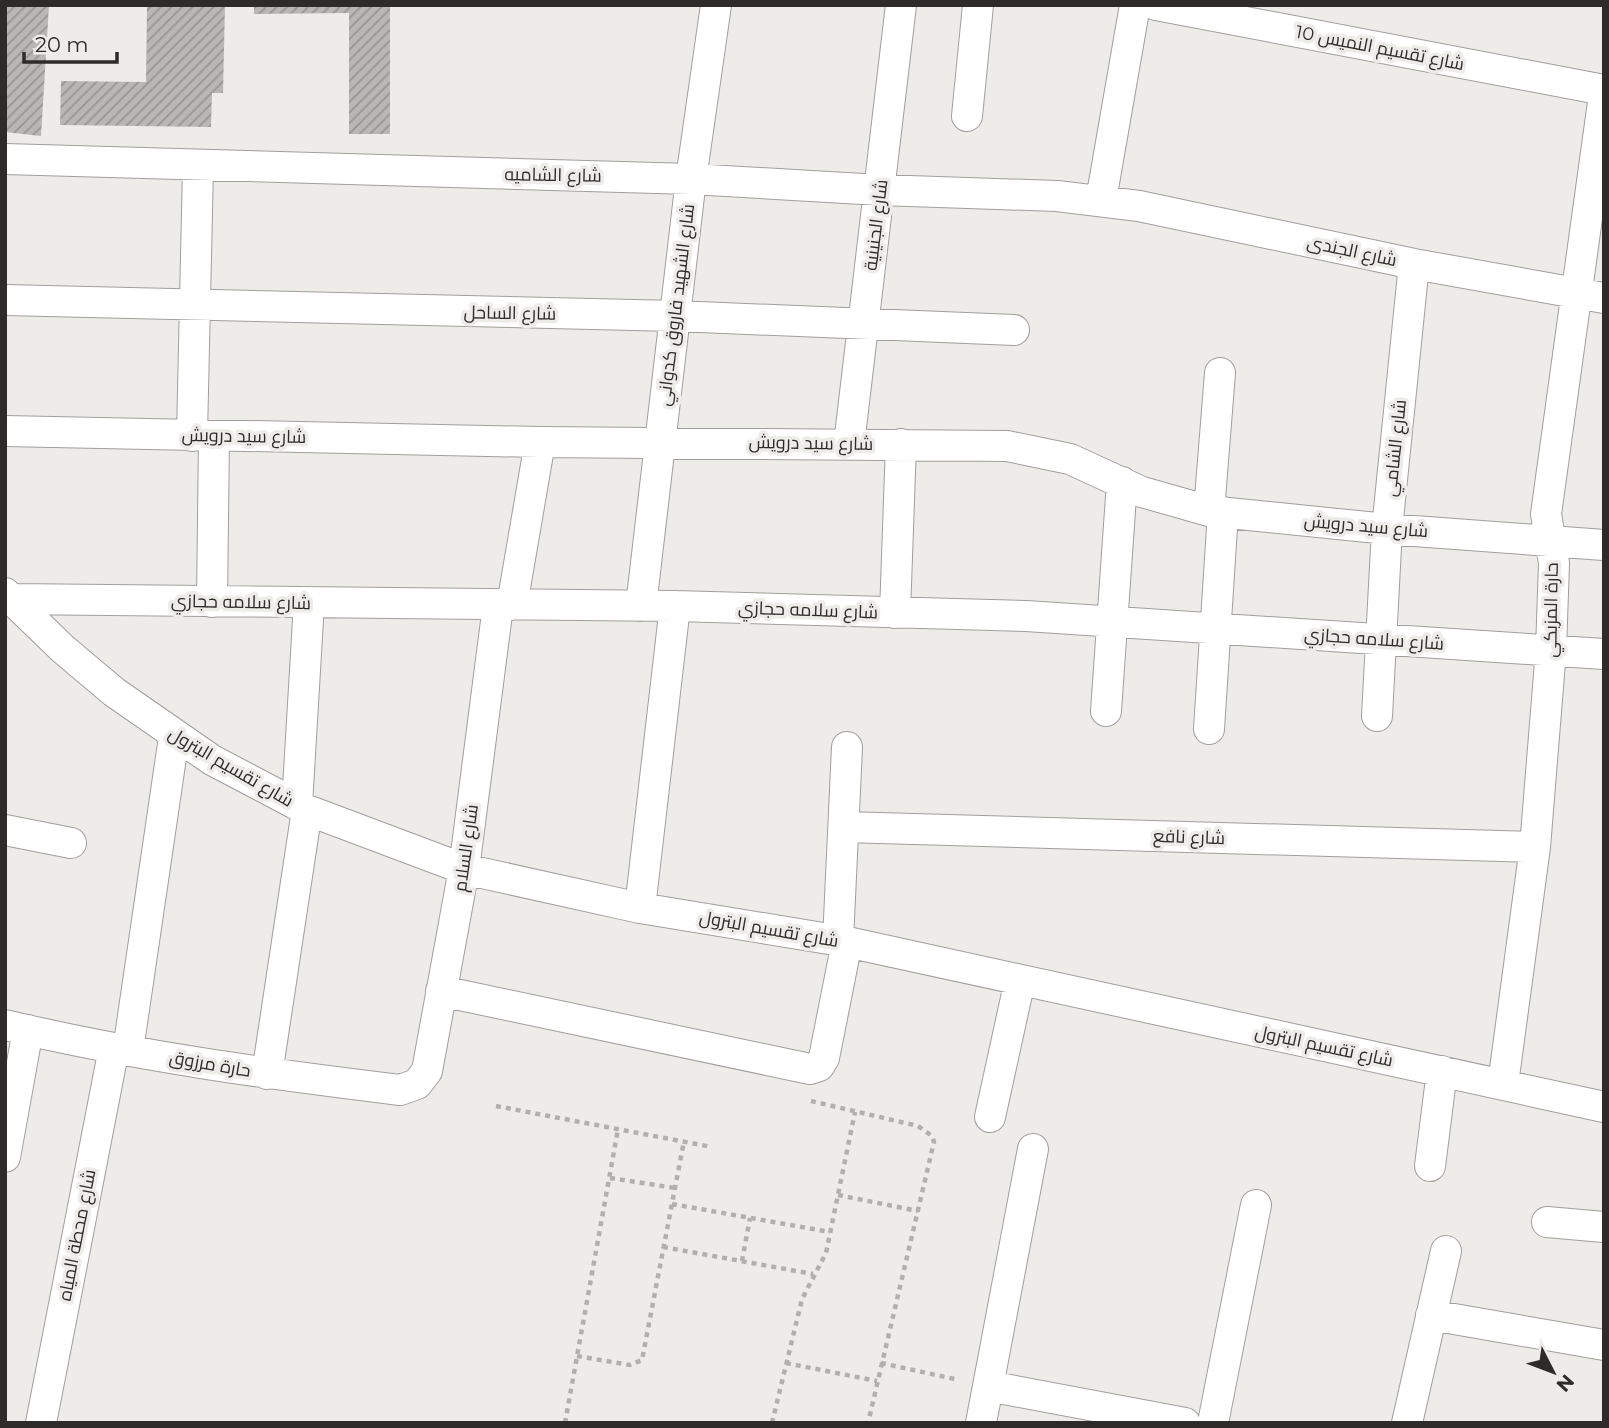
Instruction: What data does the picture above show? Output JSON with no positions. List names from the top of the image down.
{
  "streets": {
    "street": [
      "شارع تقسيم النميس 10",
      "شارع الشاميه",
      "شارع الجنينية",
      "شارع الجندى",
      "شارع الشهيد فاروق كدواني",
      "شارع الساحل",
      "شارع سيد درويش",
      "شارع الشامي",
      "شارع سلامه حجازي",
      "حارة المزبكي",
      "شارع تقسيم البترول",
      "شارع نافع",
      "شارع السلام",
      "حارة مرزوق",
      "شارع محطة المياه"
    ]
  },
  "crossings": [
    ["شارع تقسيم النميس 10", "حارة المزبكي"],
    ["شارع الشاميه", "شارع الجنينية"],
    ["شارع الشاميه", "شارع الجندى"],
    ["شارع الشاميه", "شارع الشهيد فاروق كدواني"],
    ["شارع الجنينية", "شارع الساحل"],
    ["شارع الجنينية", "شارع سيد درويش"],
    ["شارع الجندى", "شارع الشامي"],
    ["شارع الجندى", "حارة المزبكي"],
    ["شارع الشهيد فاروق كدواني", "شارع الساحل"],
    ["شارع الشهيد فاروق كدواني", "شارع سيد درويش"],
    ["شارع الشهيد فاروق كدواني", "شارع سلامه حجازي"],
    ["شارع سيد درويش", "شارع الشامي"],
    ["شارع سيد درويش", "حارة المزبكي"],
    ["شارع سيد درويش", "شارع السلام"],
    ["شارع الشامي", "شارع سلامه حجازي"],
    ["شارع سلامه حجازي", "حارة المزبكي"],
    ["شارع سلامه حجازي", "شارع تقسيم البترول"],
    ["شارع سلامه حجازي", "شارع السلام"],
    ["حارة المزبكي", "شارع تقسيم البترول"],
    ["حارة المزبكي", "شارع نافع"],
    ["شارع تقسيم البترول", "شارع السلام"],
    ["شارع تقسيم البترول", "شارع محطة المياه"],
    ["شارع السلام", "حارة مرزوق"],
    ["حارة مرزوق", "شارع محطة المياه"]
  ],
  "scale_bar": "20 m",
  "north": "bottom right"
}
